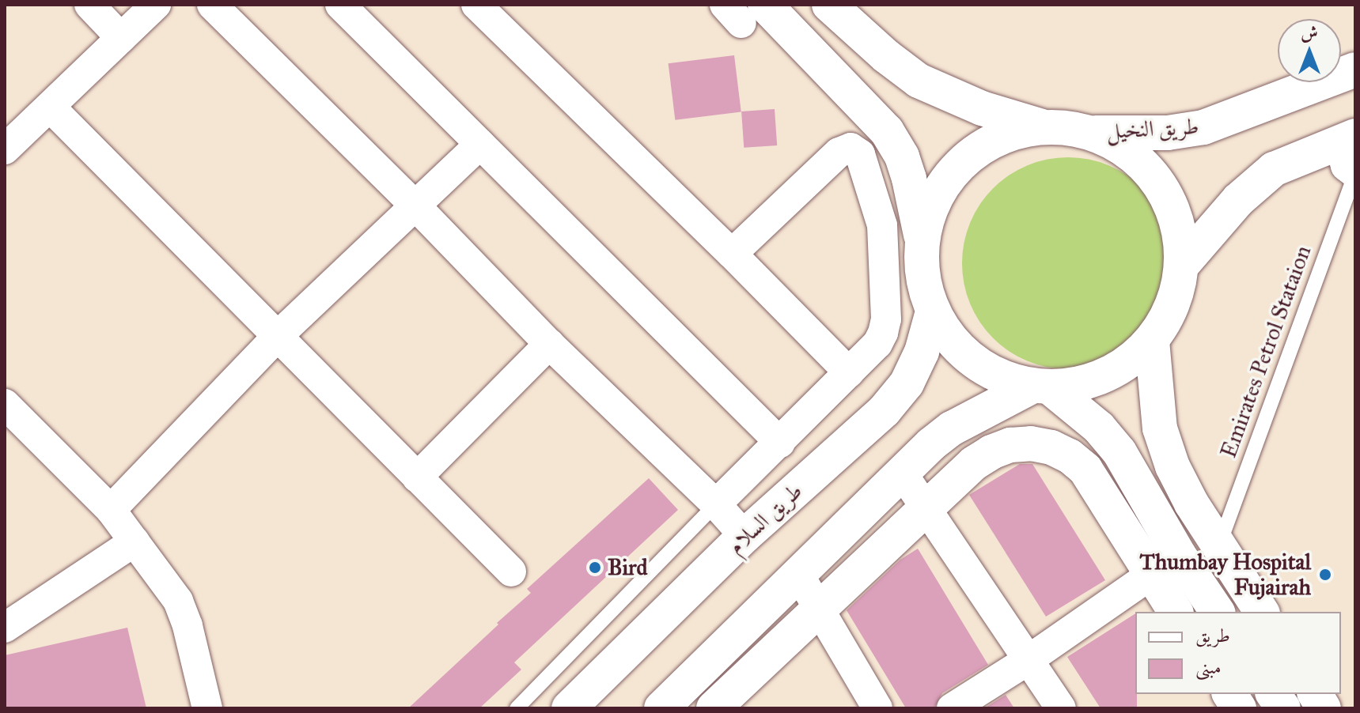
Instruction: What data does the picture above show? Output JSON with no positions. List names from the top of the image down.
{
  "streets": {
    "main road": ["طريق النخيل", "طريق السلام"],
    "lane": ["Emirates Petrol Stataion"]
  },
  "places": ["Bird", "Thumbay Hospital Fujairah"],
  "legend": ["طريق", "مبنى"],
  "north": "top"
}
